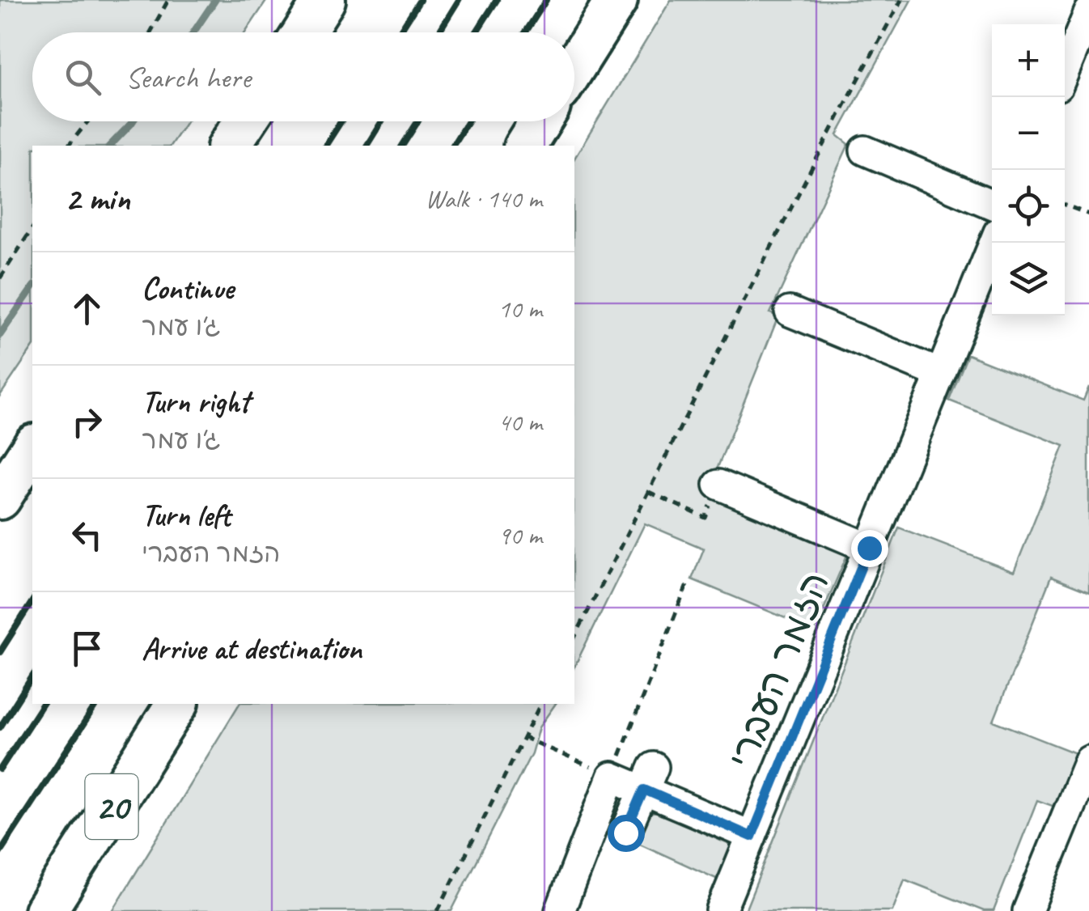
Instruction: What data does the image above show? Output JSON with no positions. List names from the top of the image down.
{
  "streets": {
    "highway": ["20"],
    "street": ["הזמר העברי"]
  },
  "page": {
    "map_buttons": ["+", "−"],
    "search": "Search here",
    "heading": ["2 min", "Walk · 140 m"],
    "list": [
      ["Continue", "ג׳ו עמר", "10 m"],
      ["Turn right", "ג׳ו עמר", "40 m"],
      ["Turn left", "הזמר העברי", "90 m"],
      "Arrive at destination"
    ]
  }
}
